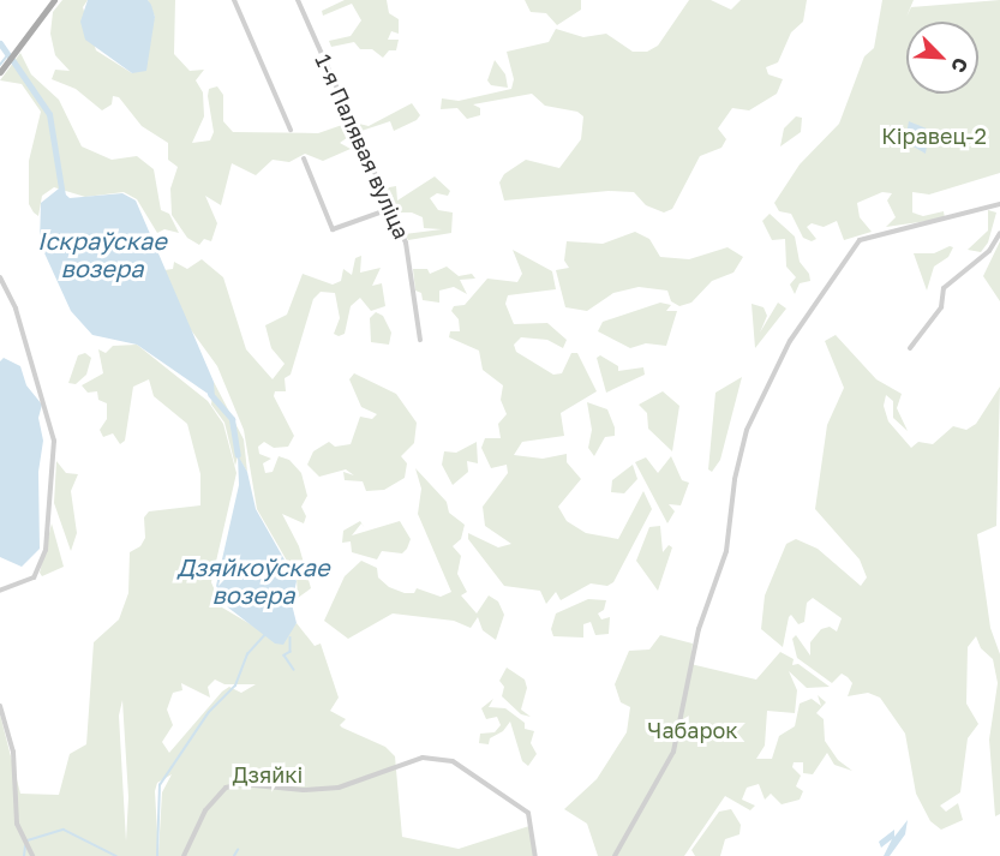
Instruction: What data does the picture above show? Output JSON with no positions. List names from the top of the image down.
{
  "streets": {
    "street": ["1-я Палявая вуліца"]
  },
  "water": ["Іскраўскае возера", "Дзяйкоўскае возера"],
  "parks": ["Кіравец-2", "Чабарок", "Дзяйкі"],
  "north": "bottom right"
}
